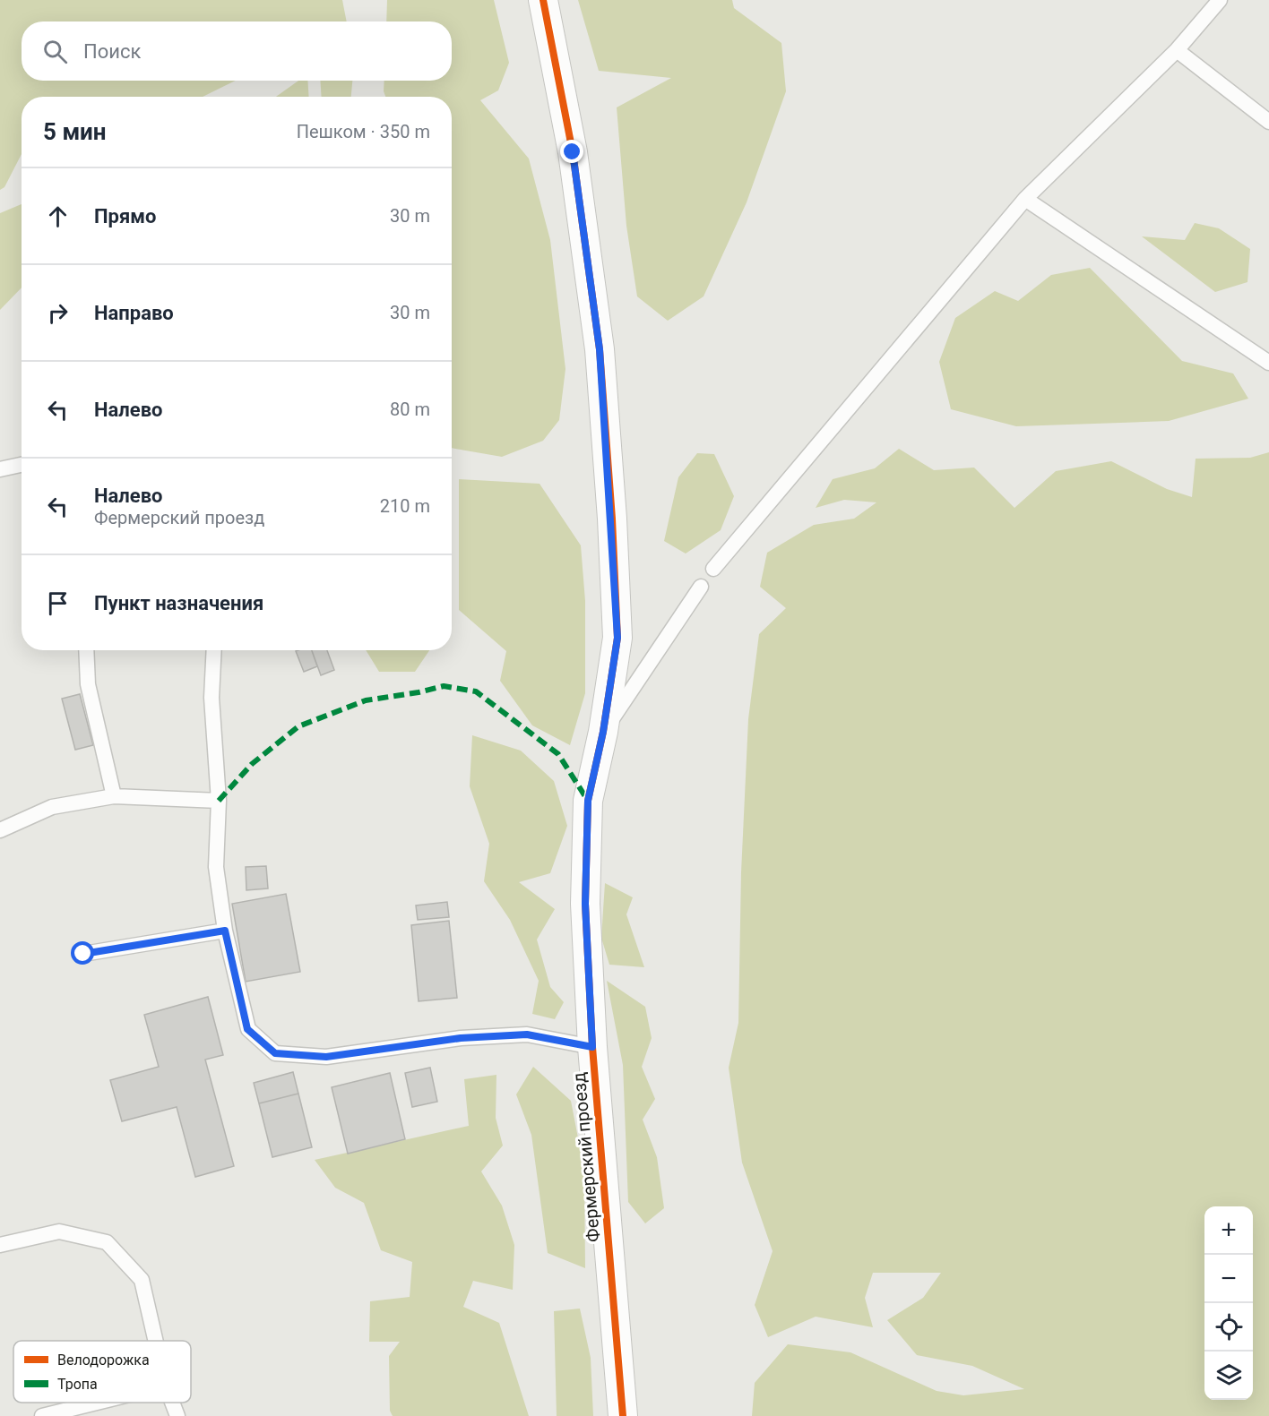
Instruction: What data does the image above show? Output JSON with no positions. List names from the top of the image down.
{
  "streets": {
    "street": ["Фермерский проезд"]
  },
  "legend": ["Велодорожка", "Тропа"],
  "page": {
    "search": "Поиск",
    "heading": ["5 мин", "Пешком · 350 m"],
    "list": [
      ["Прямо", "30 m"],
      ["Направо", "30 m"],
      ["Налево", "80 m"],
      ["Налево", "Фермерский проезд", "210 m"],
      "Пункт назначения"
    ],
    "map_buttons": ["+", "−"]
  }
}
